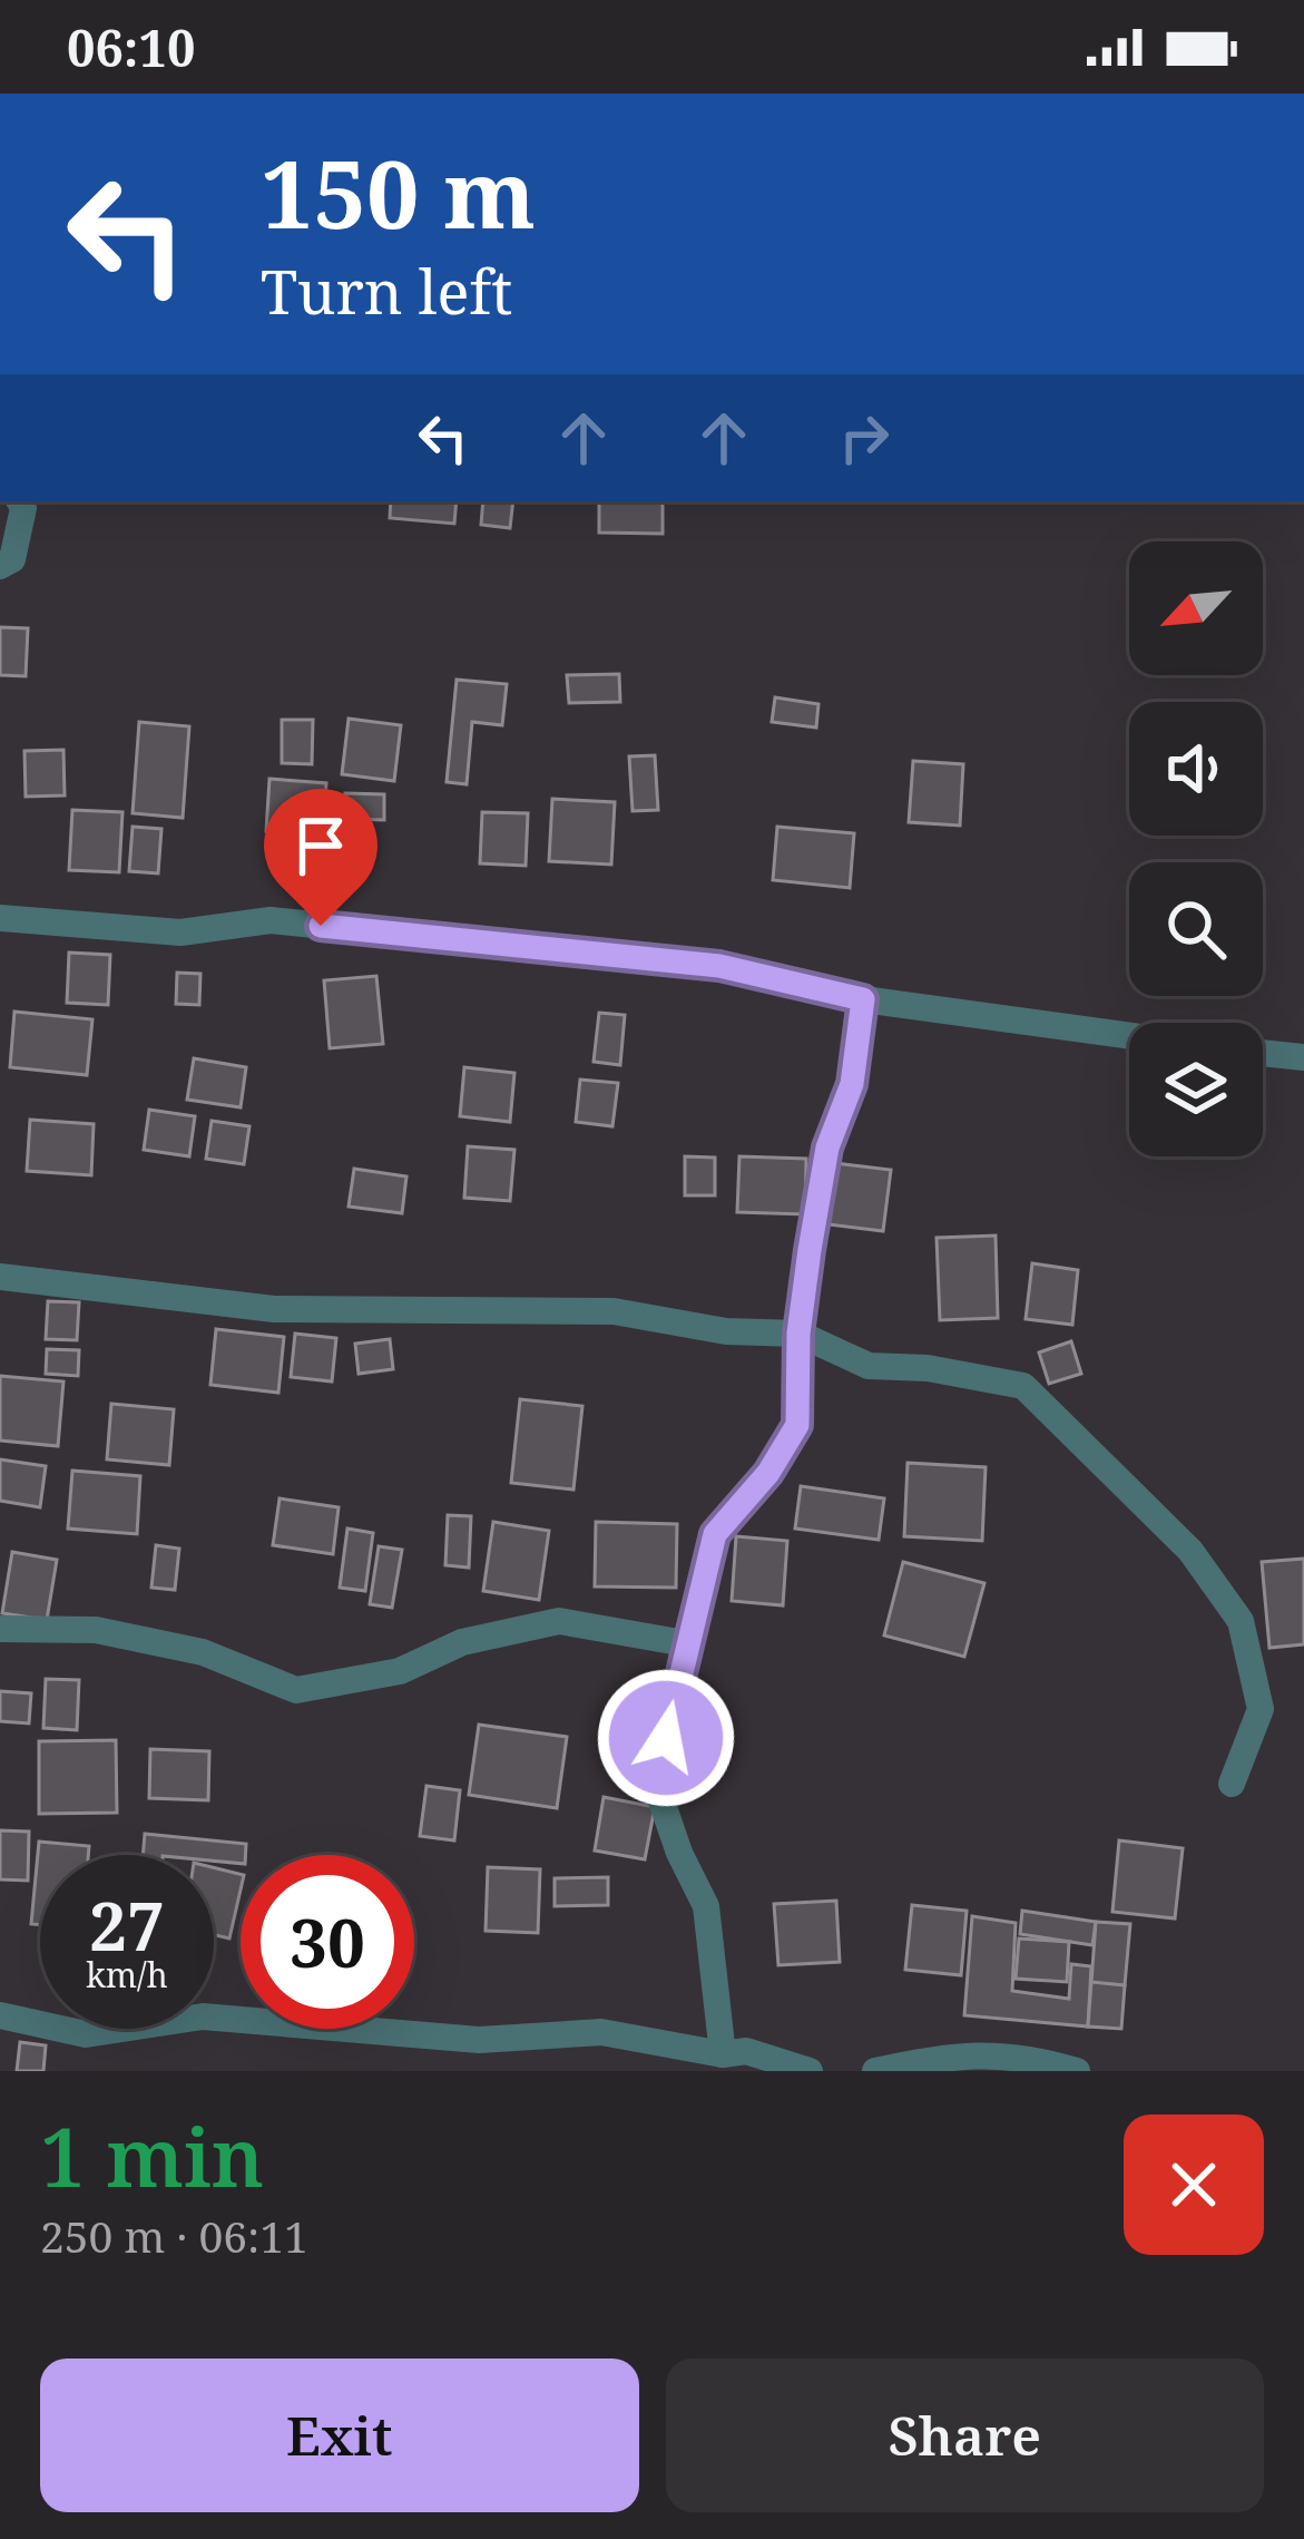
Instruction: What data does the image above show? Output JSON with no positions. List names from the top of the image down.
{
  "north": "bottom left",
  "page": {
    "status": "06:10",
    "turn": ["150 m", "Turn left"],
    "speed": "27 km/h",
    "limit": "30",
    "heading": ["1 min", "250 m · 06:11"],
    "buttons": ["Exit", "Share"]
  }
}
